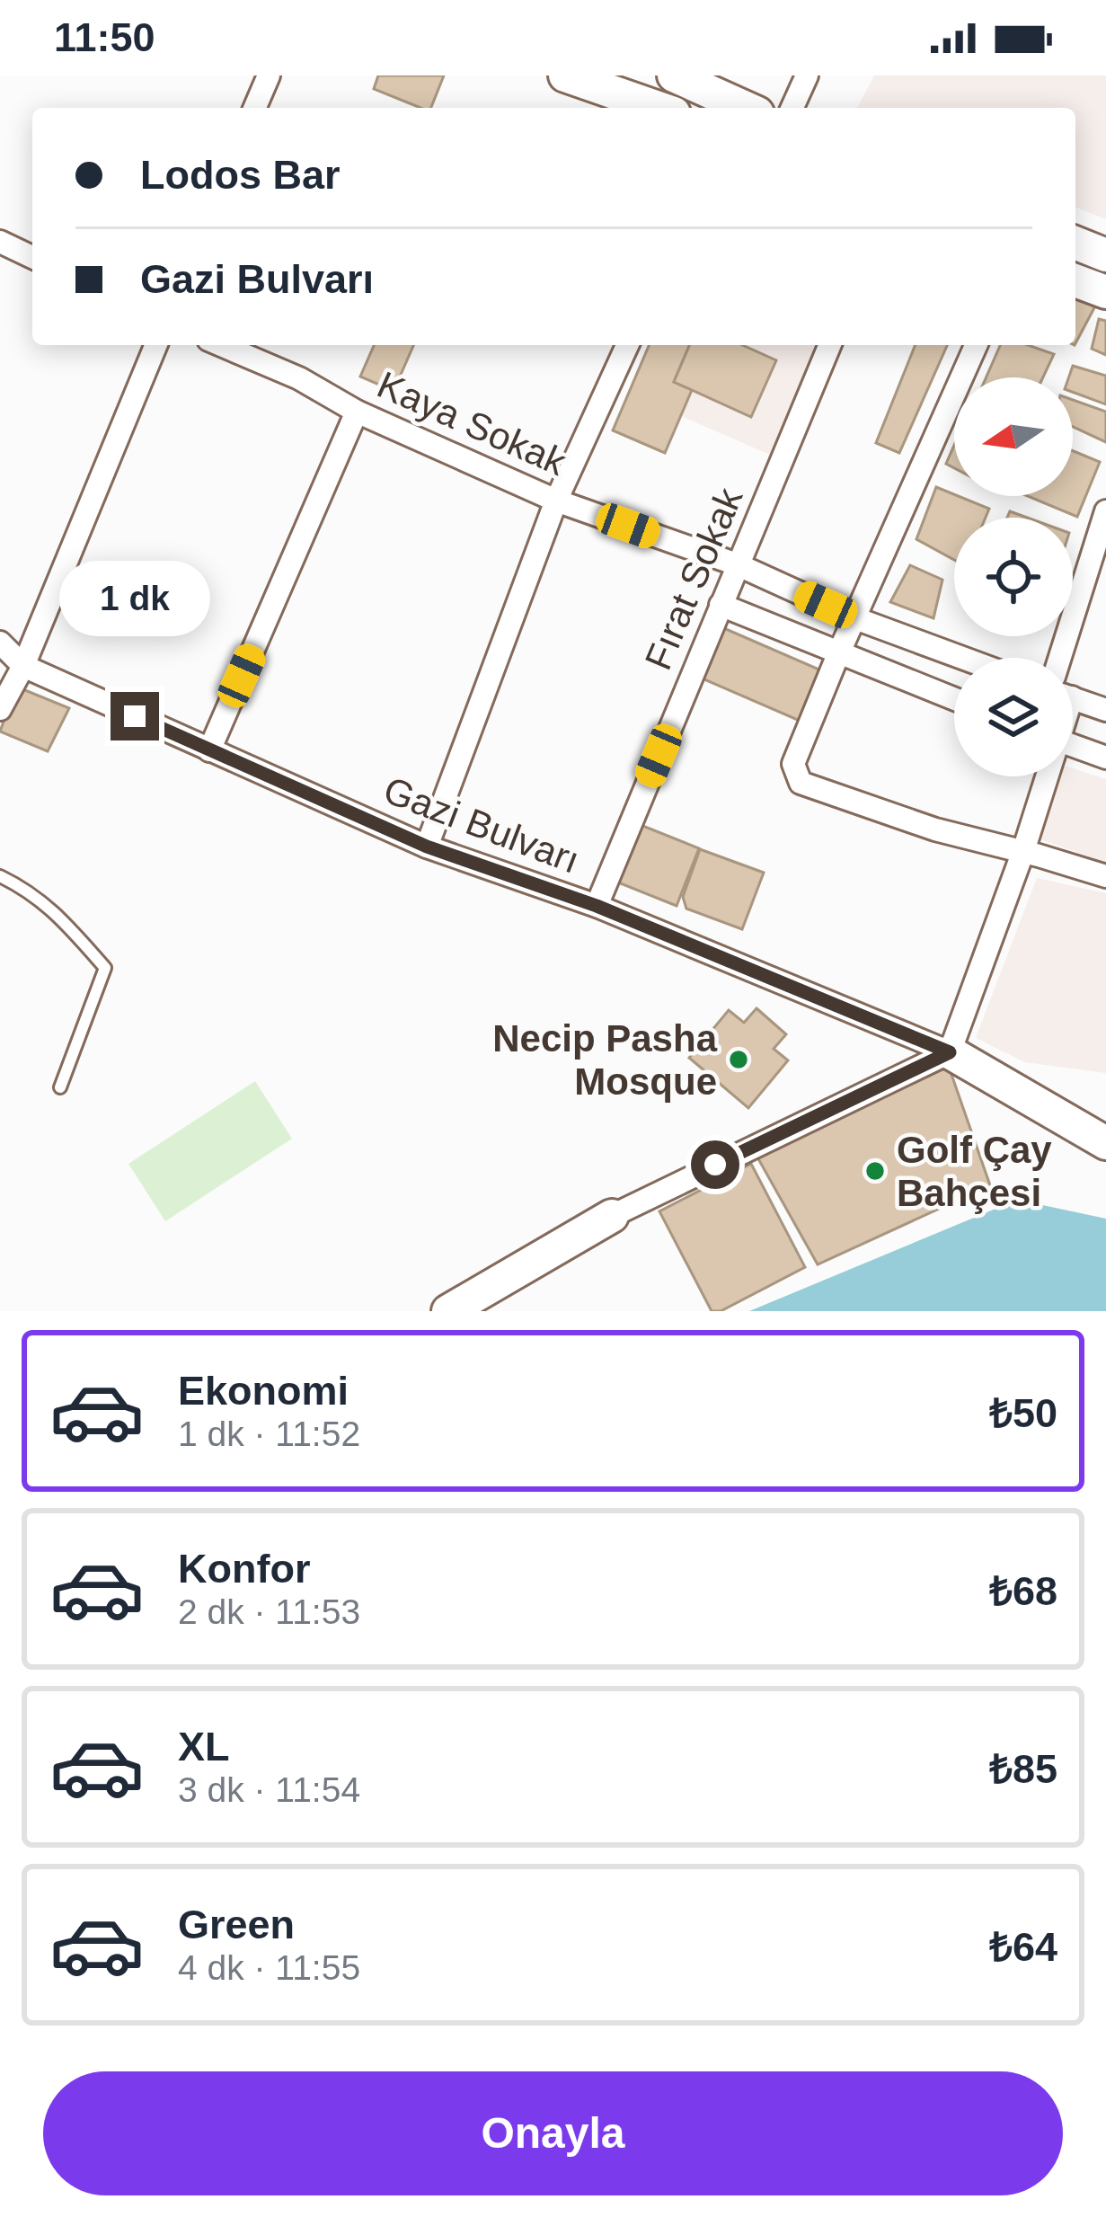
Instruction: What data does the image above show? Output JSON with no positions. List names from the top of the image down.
{
  "streets": {
    "street": ["Kaya Sokak", "Fırat Sokak", "Gazi Bulvarı"]
  },
  "crossings": [
    ["Kaya Sokak", "Fırat Sokak"],
    ["Fırat Sokak", "Gazi Bulvarı"]
  ],
  "places": ["Necip Pasha Mosque", "Golf Çay Bahçesi"],
  "north": "left",
  "page": {
    "status": "11:50",
    "banner": ["Lodos Bar", "Gazi Bulvarı"],
    "bubble": "1 dk",
    "list": [
      {
        "name": "Ekonomi",
        "note": "1 dk · 11:52",
        "value": "₺50"
      },
      {
        "name": "Konfor",
        "note": "2 dk · 11:53",
        "value": "₺68"
      },
      {
        "name": "XL",
        "note": "3 dk · 11:54",
        "value": "₺85"
      },
      {
        "name": "Green",
        "note": "4 dk · 11:55",
        "value": "₺64"
      }
    ],
    "buttons": "Onayla"
  }
}
